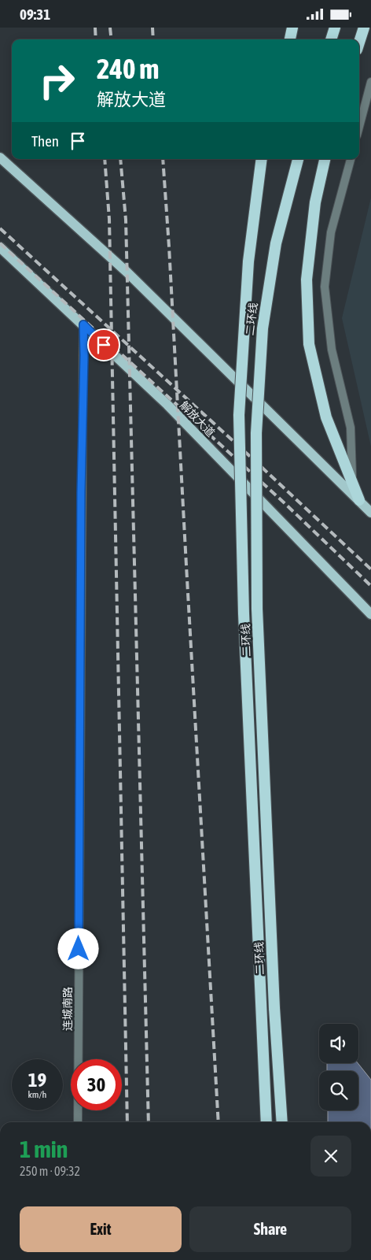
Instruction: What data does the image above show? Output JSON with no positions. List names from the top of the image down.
{
  "streets": {
    "highway": ["二环线"],
    "main road": ["解放大道"],
    "street": ["连城南路"]
  },
  "crossings": [
    ["解放大道", "连城南路"]
  ],
  "page": {
    "status": "09:31",
    "turn": ["240 m", "解放大道"],
    "then": "Then",
    "speed": "19 km/h",
    "limit": "30",
    "heading": ["1 min", "250 m · 09:32"],
    "buttons": ["Exit", "Share"]
  }
}
